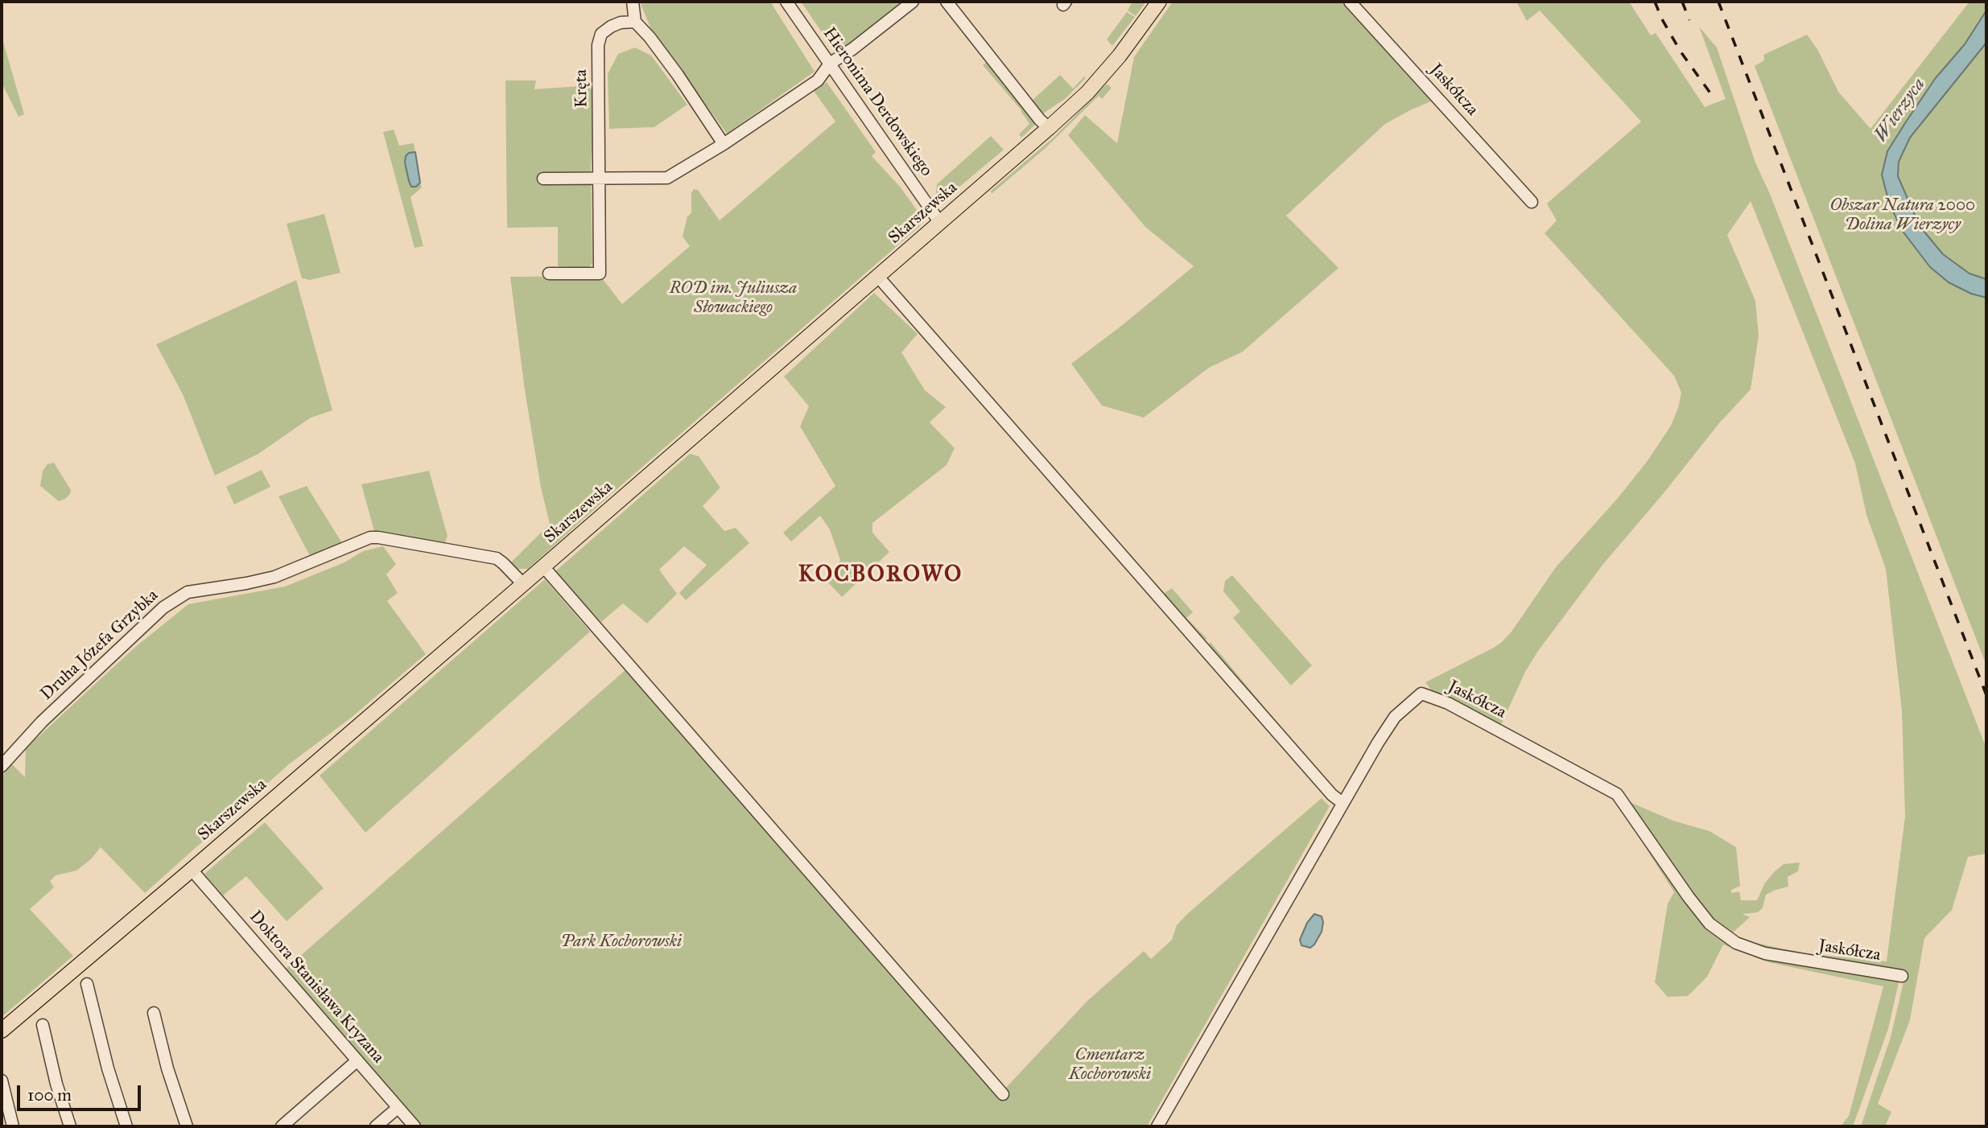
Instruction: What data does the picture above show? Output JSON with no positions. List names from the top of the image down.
{
  "streets": {
    "main road": ["Skarszewska"],
    "street": [
      "Kręta",
      "Jaskółcza",
      "Hieronima Derdowskiego",
      "Druha Józefa Grzybka",
      "Doktora Stanisława Kryzana"
    ]
  },
  "crossings": [
    ["Hieronima Derdowskiego", "Skarszewska"],
    ["Skarszewska", "Druha Józefa Grzybka"],
    ["Skarszewska", "Doktora Stanisława Kryzana"]
  ],
  "districts": ["KOCBOROWO"],
  "water": ["Wierzyca"],
  "parks": [
    "Obszar Natura 2000 Dolina Wierzycy",
    "ROD im. Juliusza Słowackiego",
    "Park Kocborowski",
    "Cmentarz Kocborowski"
  ],
  "scale_bar": "100 m"
}
